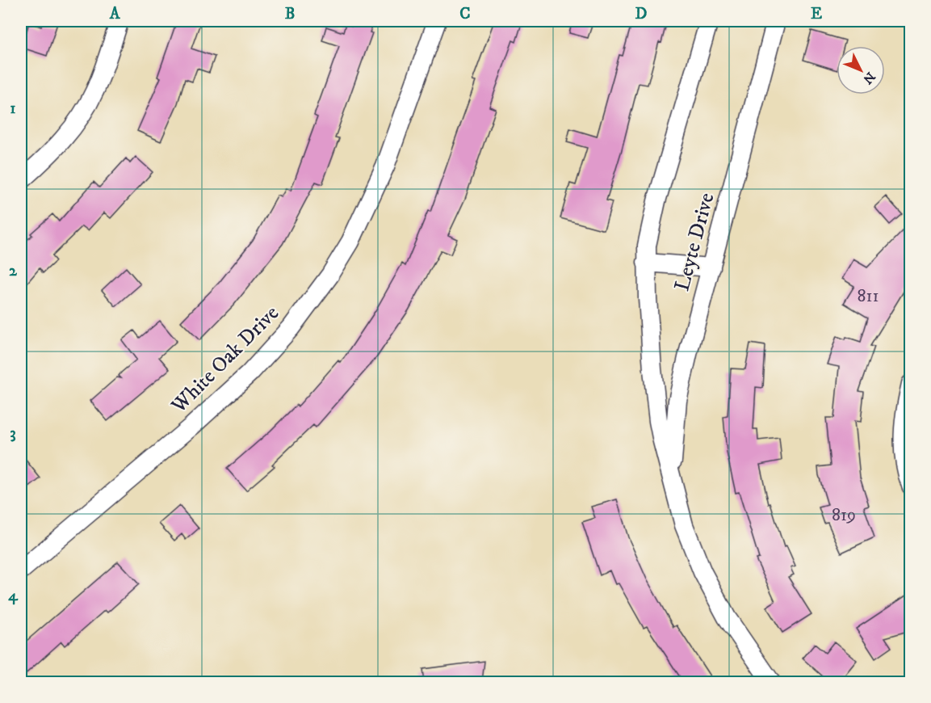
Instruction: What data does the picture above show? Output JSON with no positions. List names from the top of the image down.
{
  "streets": {
    "street": ["Leyte Drive", "White Oak Drive"]
  },
  "house_numbers": ["811", "819"],
  "north": "bottom right",
  "grid": {
    "columns": [
      "A",
      "B",
      "C",
      "D",
      "E"
    ],
    "rows": [
      "1",
      "2",
      "3",
      "4"
    ]
  }
}
